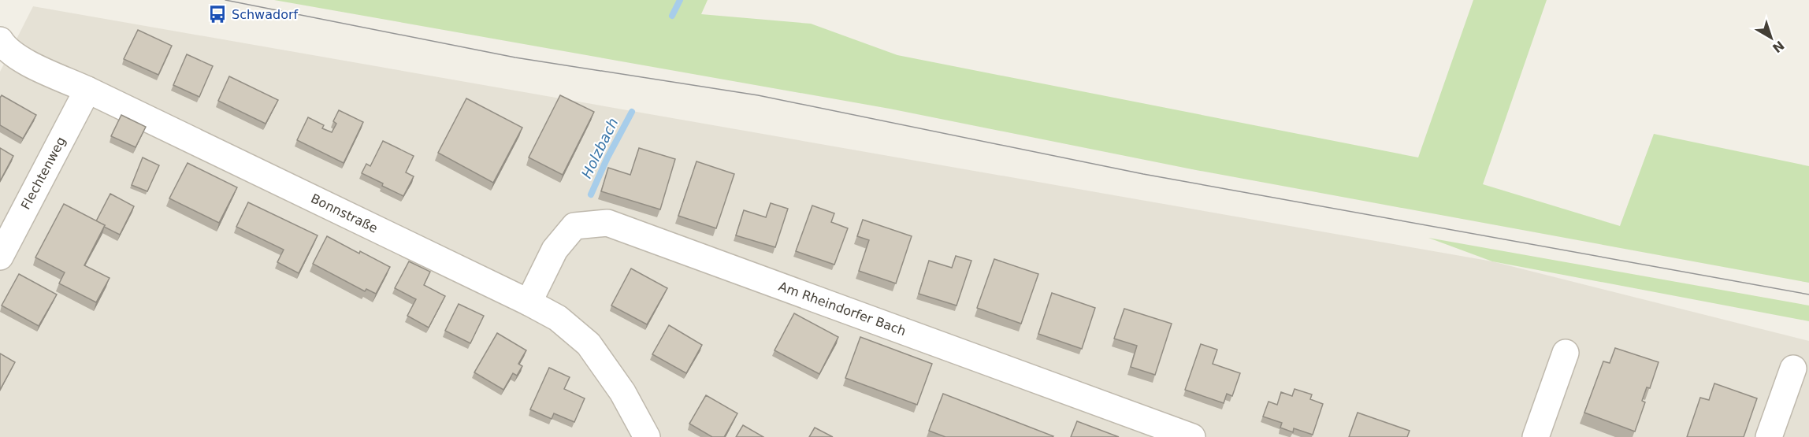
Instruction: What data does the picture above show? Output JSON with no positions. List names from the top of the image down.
{
  "streets": {
    "street": ["Flechtenweg", "Bonnstraße", "Am Rheindorfer Bach"]
  },
  "crossings": [
    ["Flechtenweg", "Bonnstraße"],
    ["Bonnstraße", "Am Rheindorfer Bach"]
  ],
  "water": ["Holzbach"],
  "places": {
    "bus stop": ["Schwadorf"]
  },
  "north": "bottom right"
}
